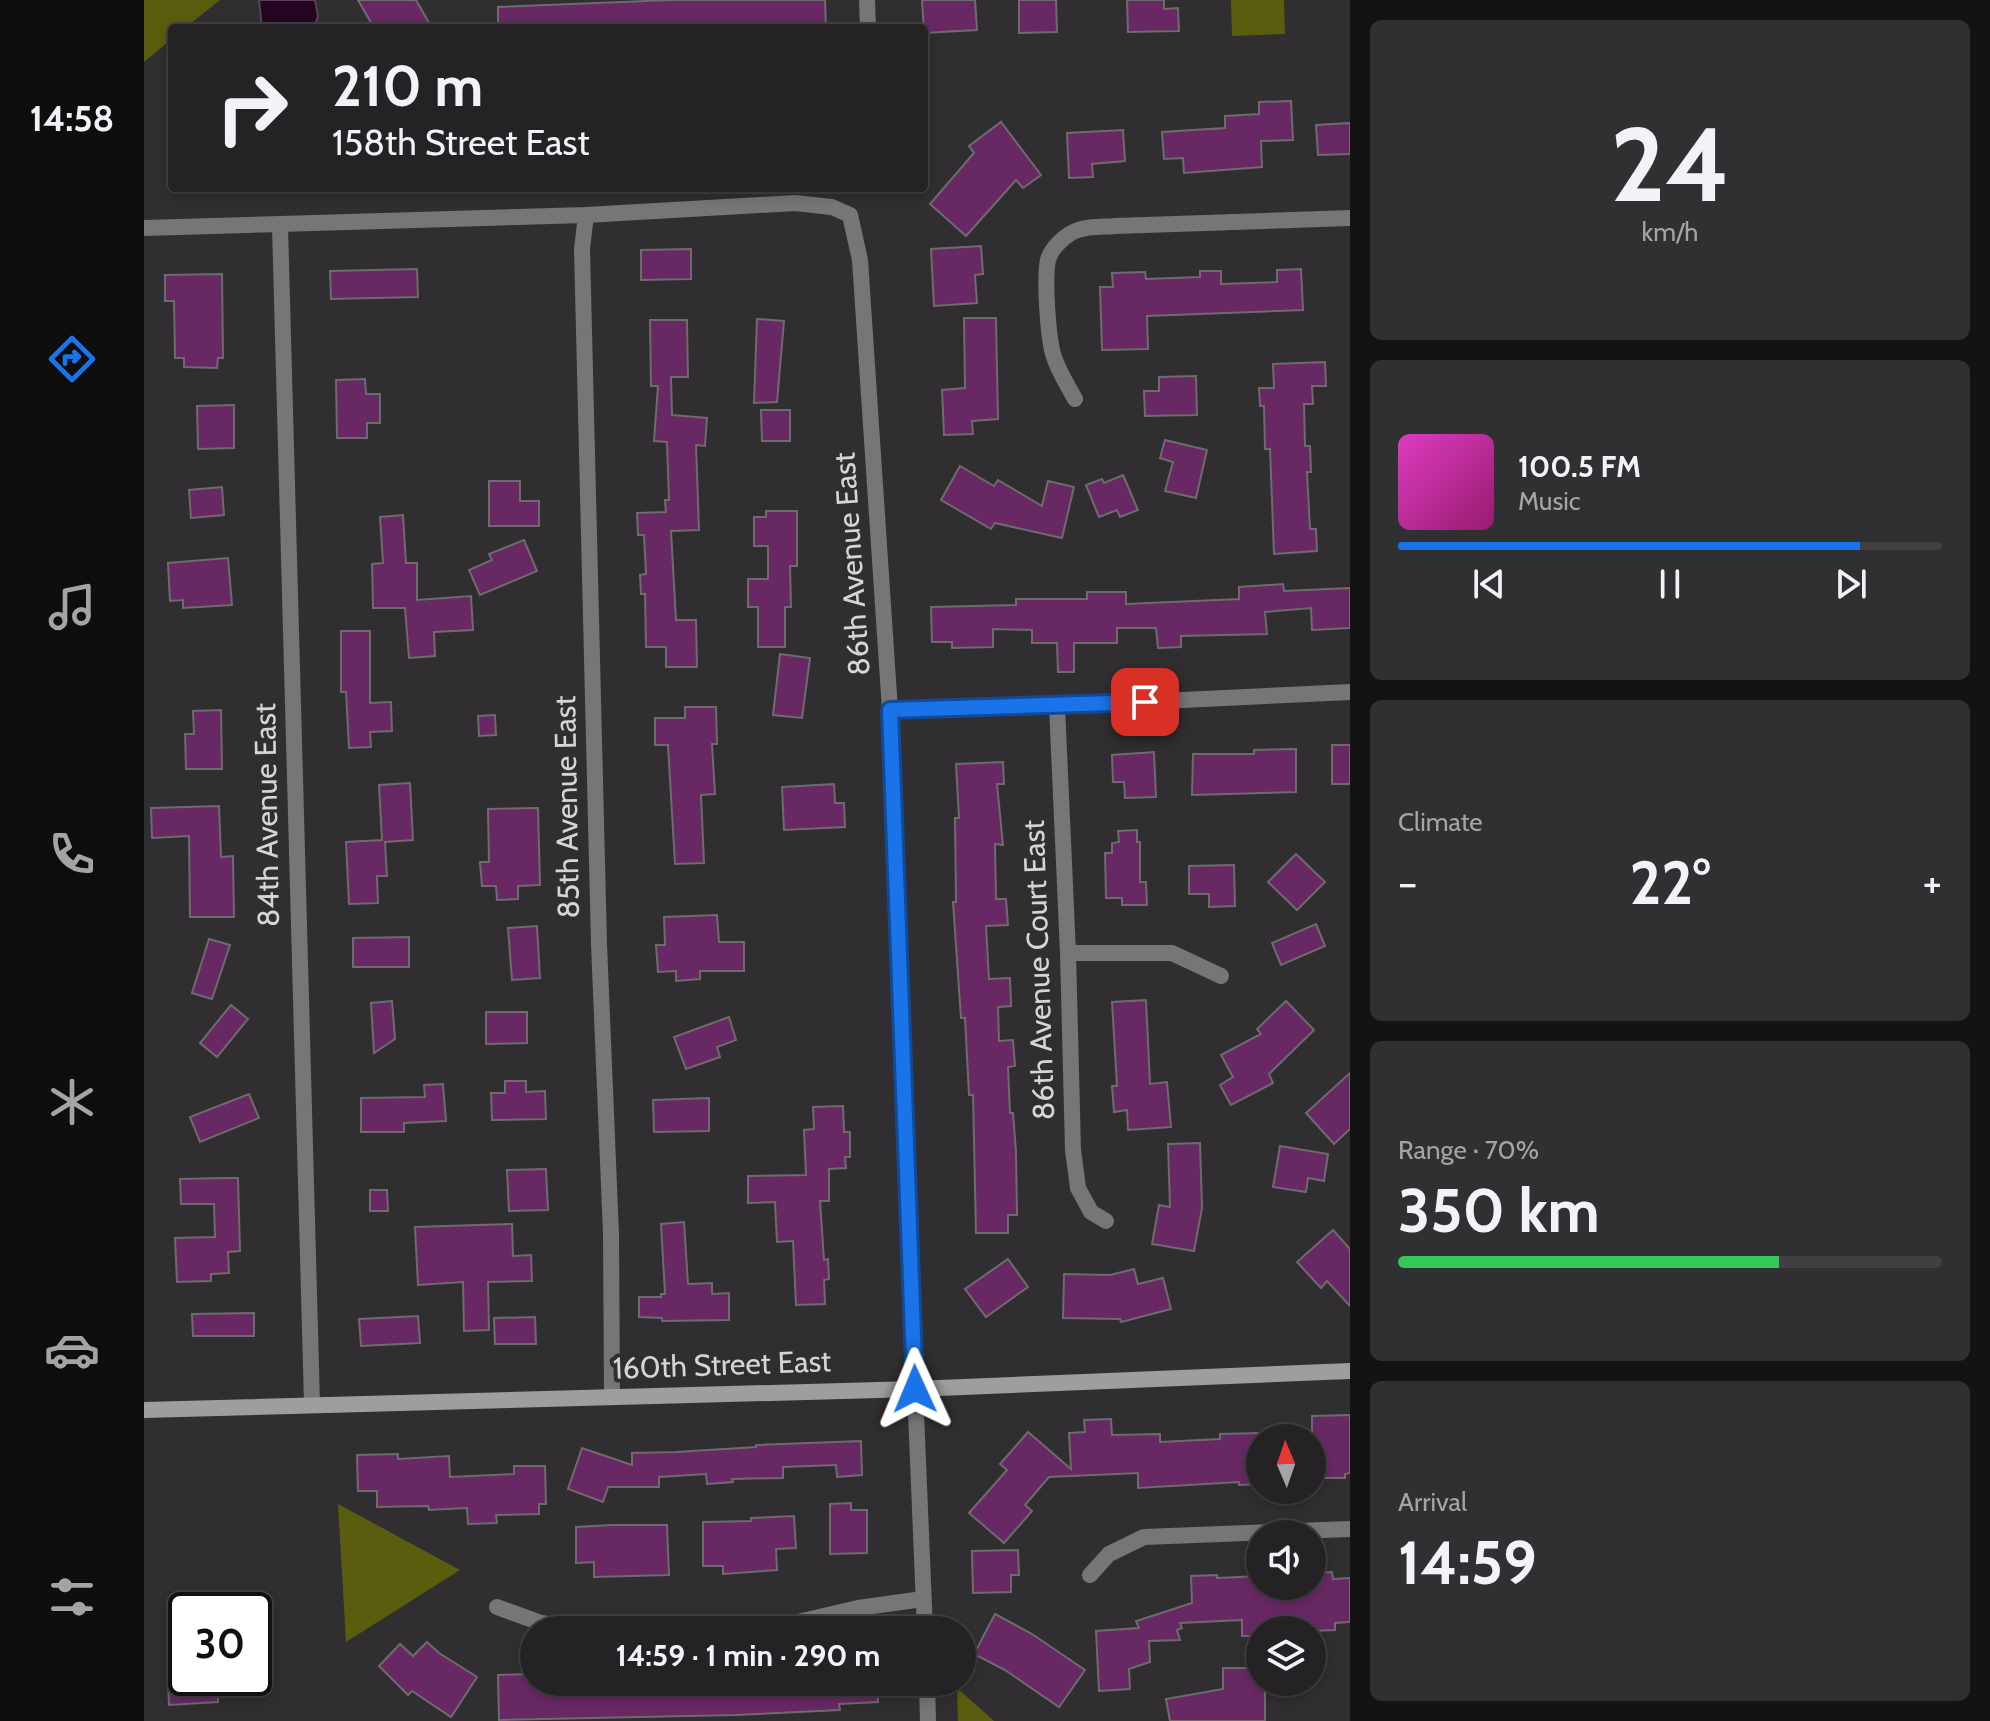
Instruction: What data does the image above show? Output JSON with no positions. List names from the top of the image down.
{
  "streets": {
    "main road": ["160th Street East"],
    "street": [
      "86th Avenue East",
      "85th Avenue East",
      "84th Avenue East",
      "86th Avenue Court East"
    ]
  },
  "crossings": [
    ["86th Avenue East", "85th Avenue East"],
    ["86th Avenue East", "160th Street East"],
    ["85th Avenue East", "160th Street East"],
    ["84th Avenue East", "160th Street East"]
  ],
  "north": "top",
  "page": {
    "tabs": "14:58",
    "tile": [
      ["24", "km/h"],
      "Climate",
      ["Range · 70%", "350 km"],
      ["Arrival", "14:59"]
    ],
    "turn": ["210 m", "158th Street East"],
    "song": ["100.5 FM", "Music"],
    "heat": ["−", "22°", "+"],
    "limit": "30",
    "trip": "14:59 · 1 min · 290 m"
  }
}
